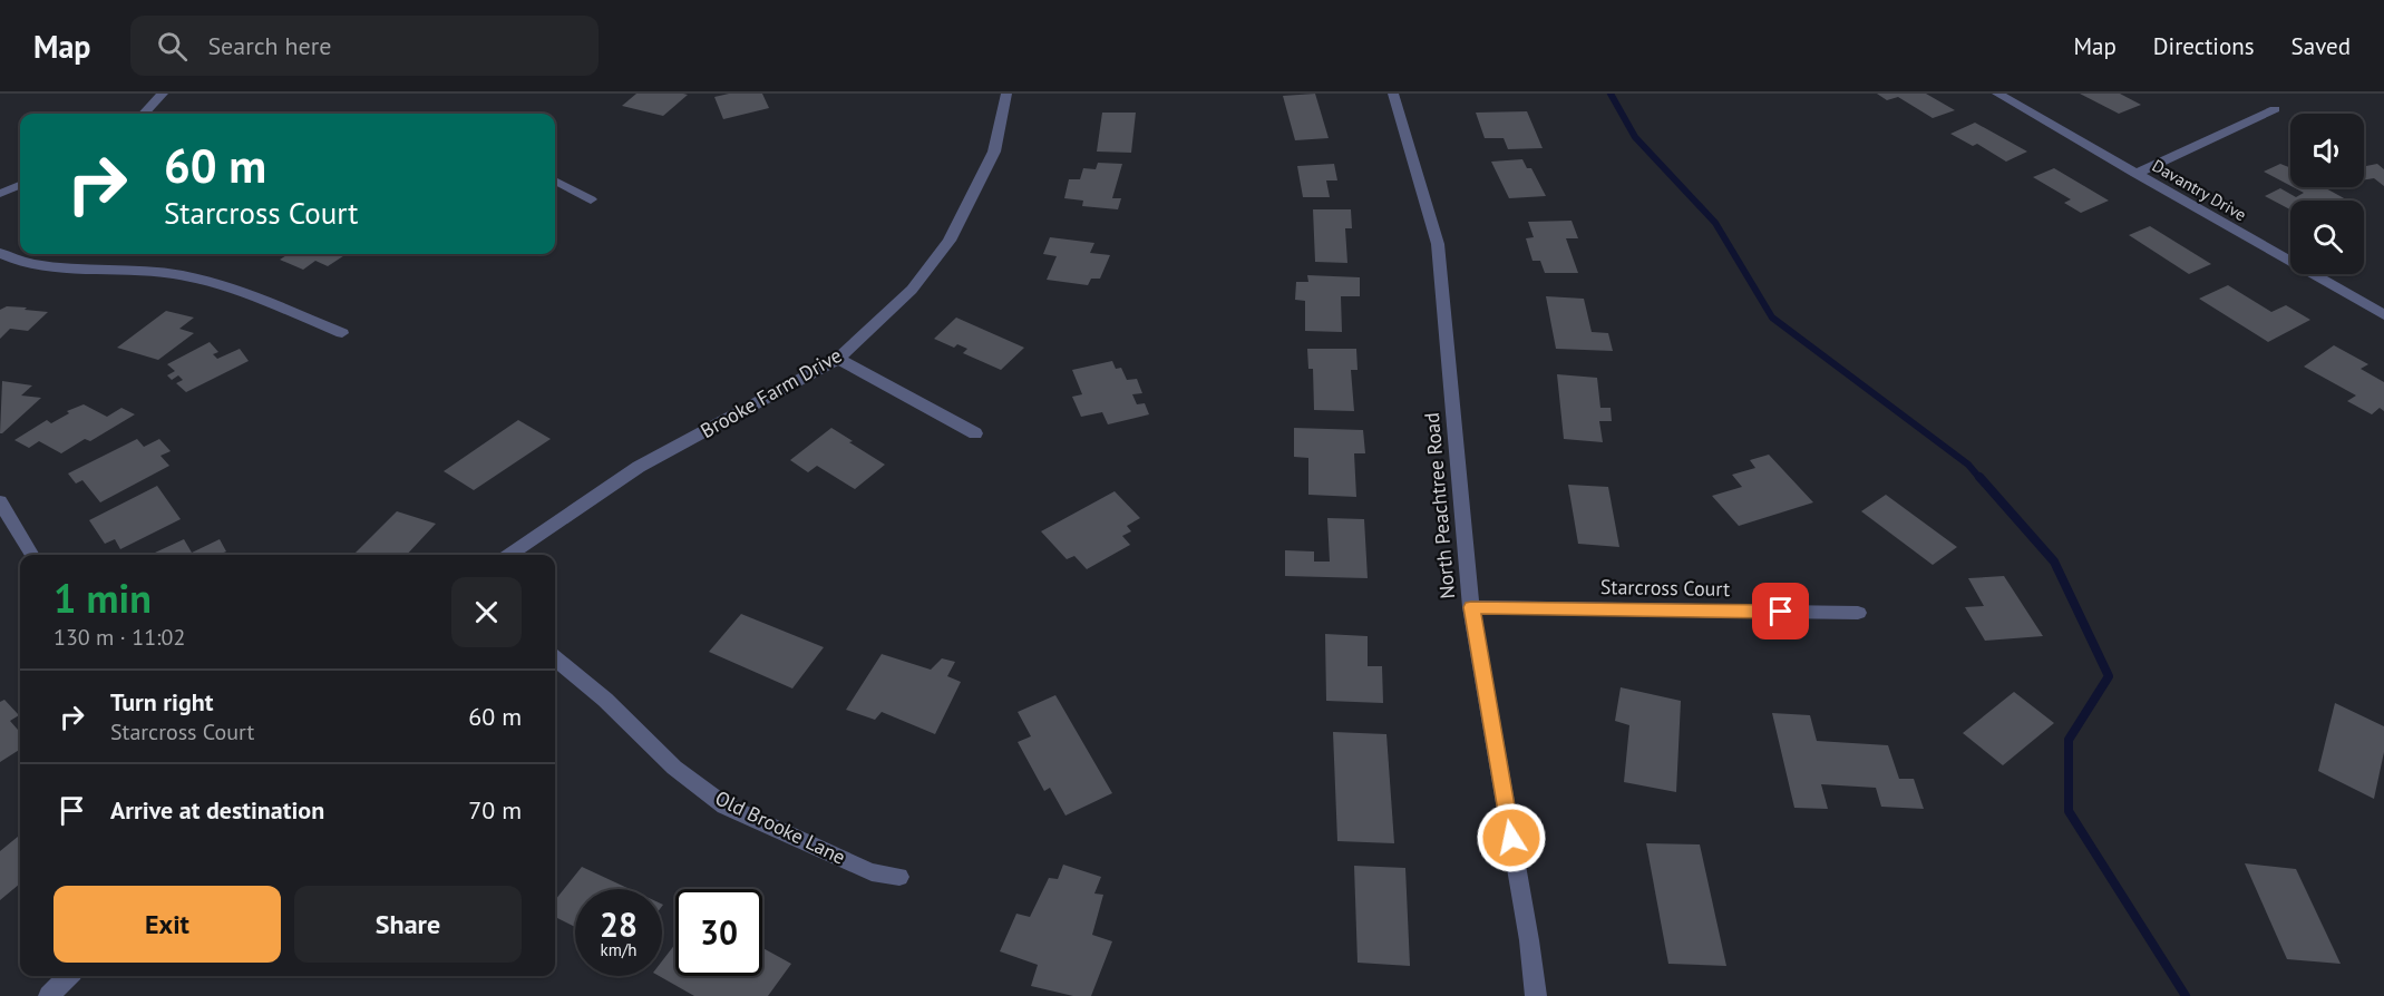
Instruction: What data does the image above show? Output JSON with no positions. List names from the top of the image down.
{
  "streets": {
    "street": [
      "Davantry Drive",
      "Brooke Farm Drive",
      "North Peachtree Road",
      "Starcross Court",
      "Old Brooke Lane"
    ]
  },
  "crossings": [
    ["North Peachtree Road", "Starcross Court"]
  ],
  "page": {
    "header": "Map",
    "search": "Search here",
    "nav": ["Map", "Directions", "Saved"],
    "turn": ["60 m", "Starcross Court"],
    "heading": ["1 min", "130 m · 11:02"],
    "list": [
      {
        "name": "Turn right",
        "note": "Starcross Court",
        "value": "60 m"
      },
      {
        "name": "Arrive at destination",
        "value": "70 m"
      }
    ],
    "buttons": ["Exit", "Share"],
    "speed": "28 km/h",
    "limit": "30"
  }
}
